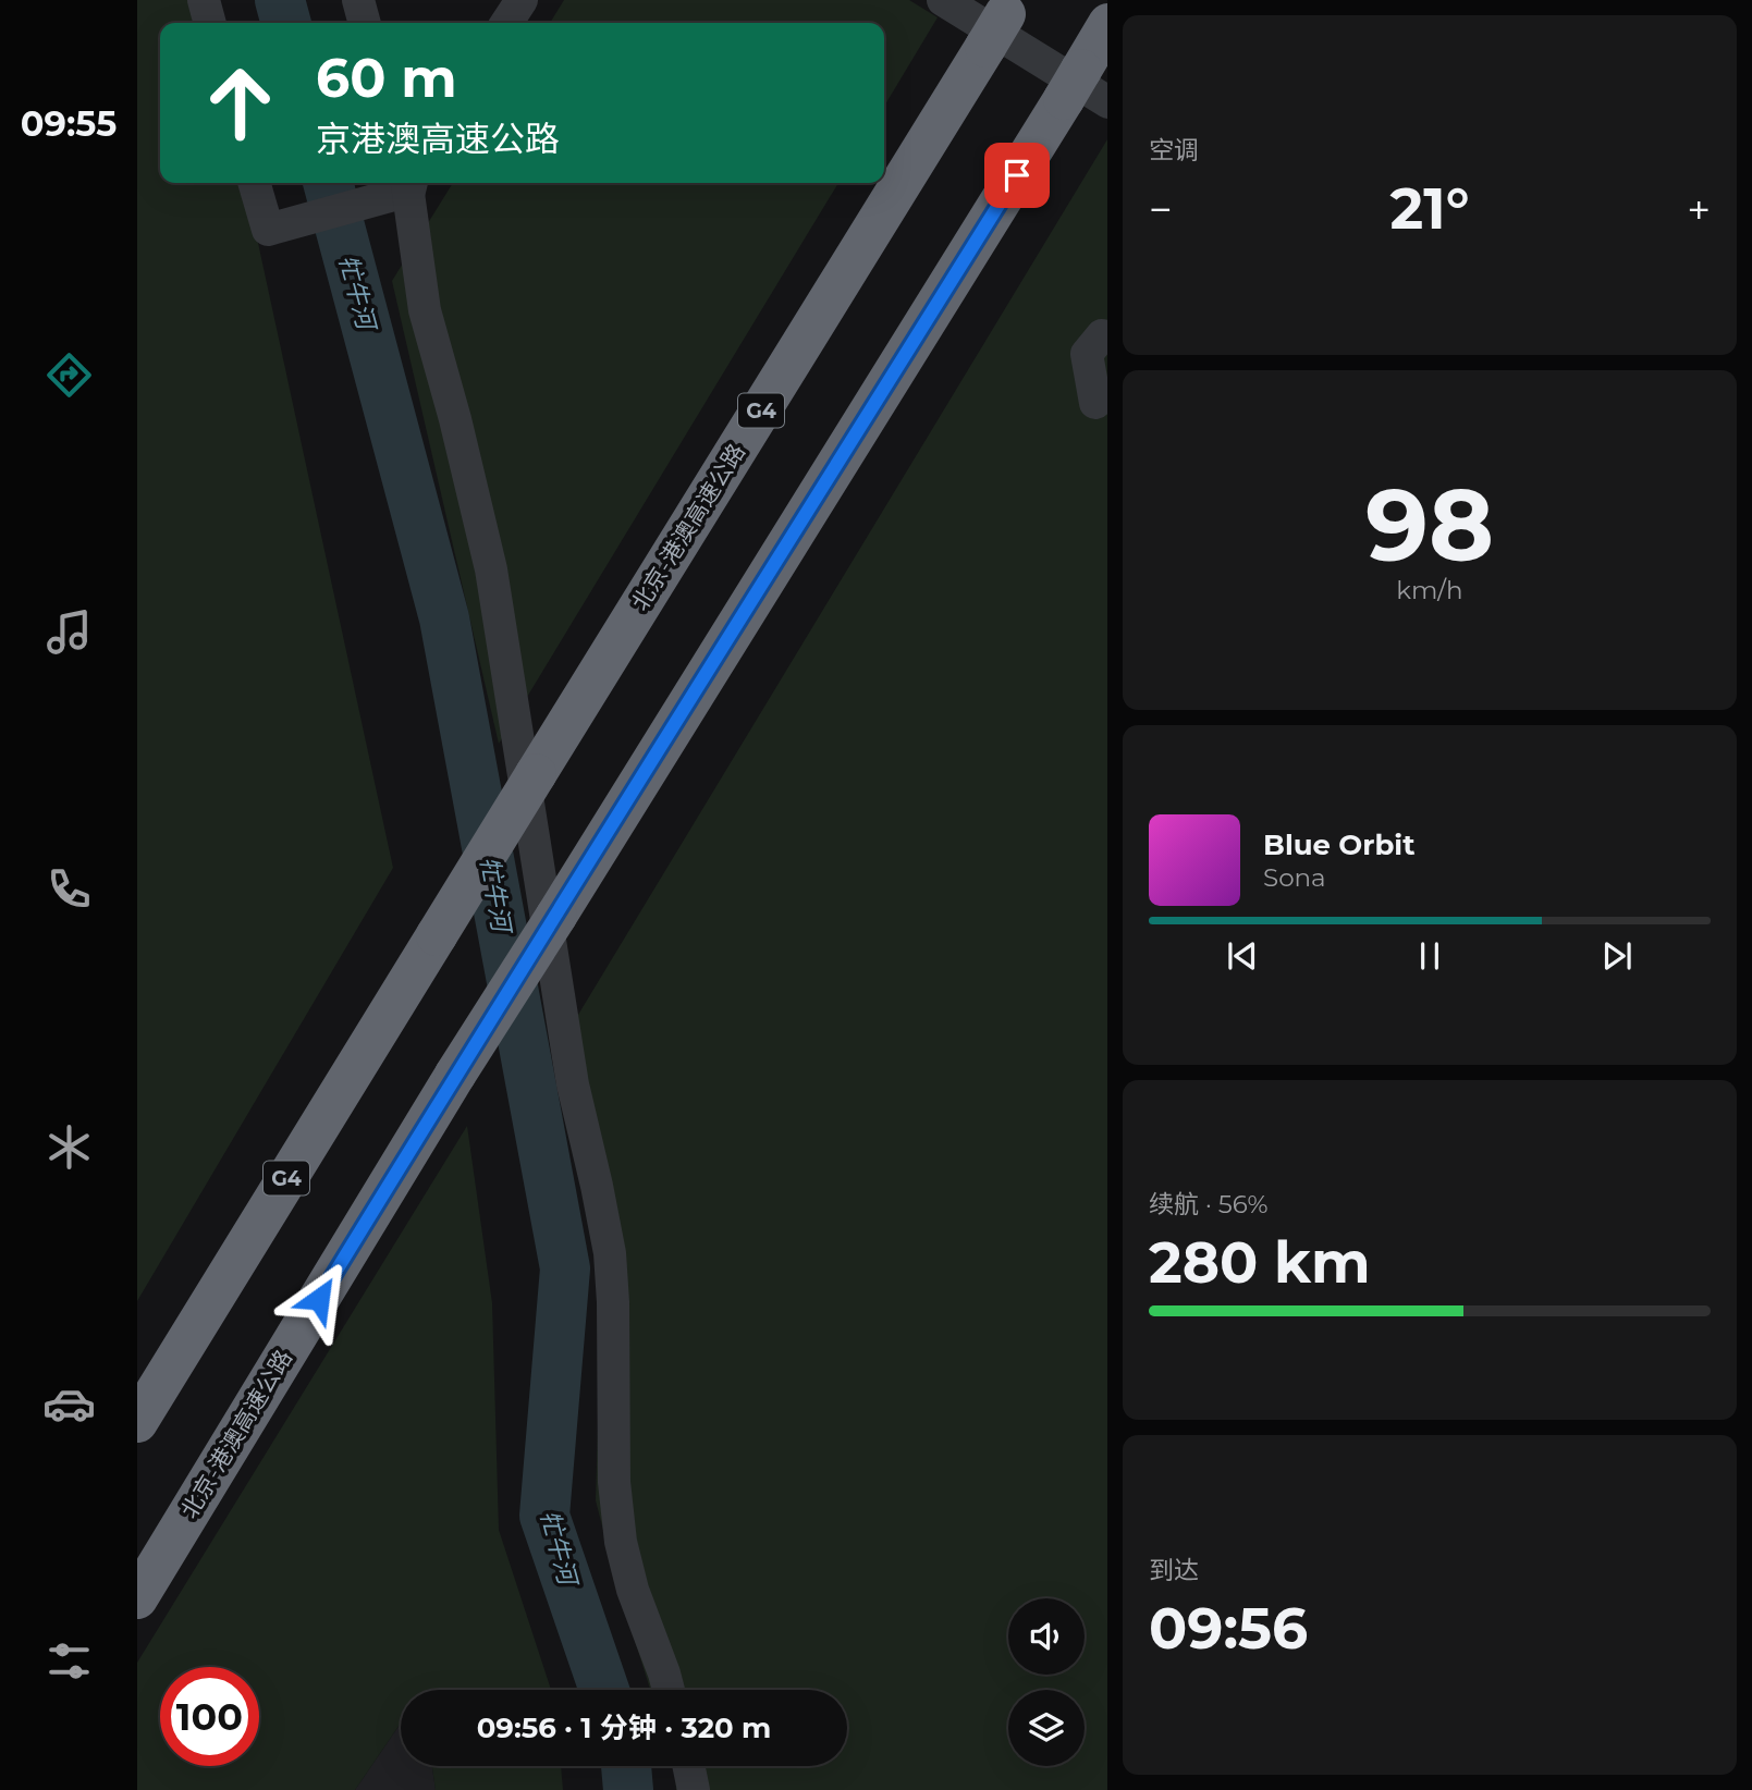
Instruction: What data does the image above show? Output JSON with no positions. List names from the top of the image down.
{
  "streets": {
    "highway": ["G4", "北京-港澳高速公路"]
  },
  "water": ["牤牛河"],
  "page": {
    "tabs": "09:55",
    "tile": [
      "空调",
      ["98", "km/h"],
      ["续航 · 56%", "280 km"],
      ["到达", "09:56"]
    ],
    "turn": ["60 m", "京港澳高速公路"],
    "heat": ["−", "21°", "+"],
    "song": ["Blue Orbit", "Sona"],
    "limit": "100",
    "trip": "09:56 · 1 分钟 · 320 m"
  }
}
